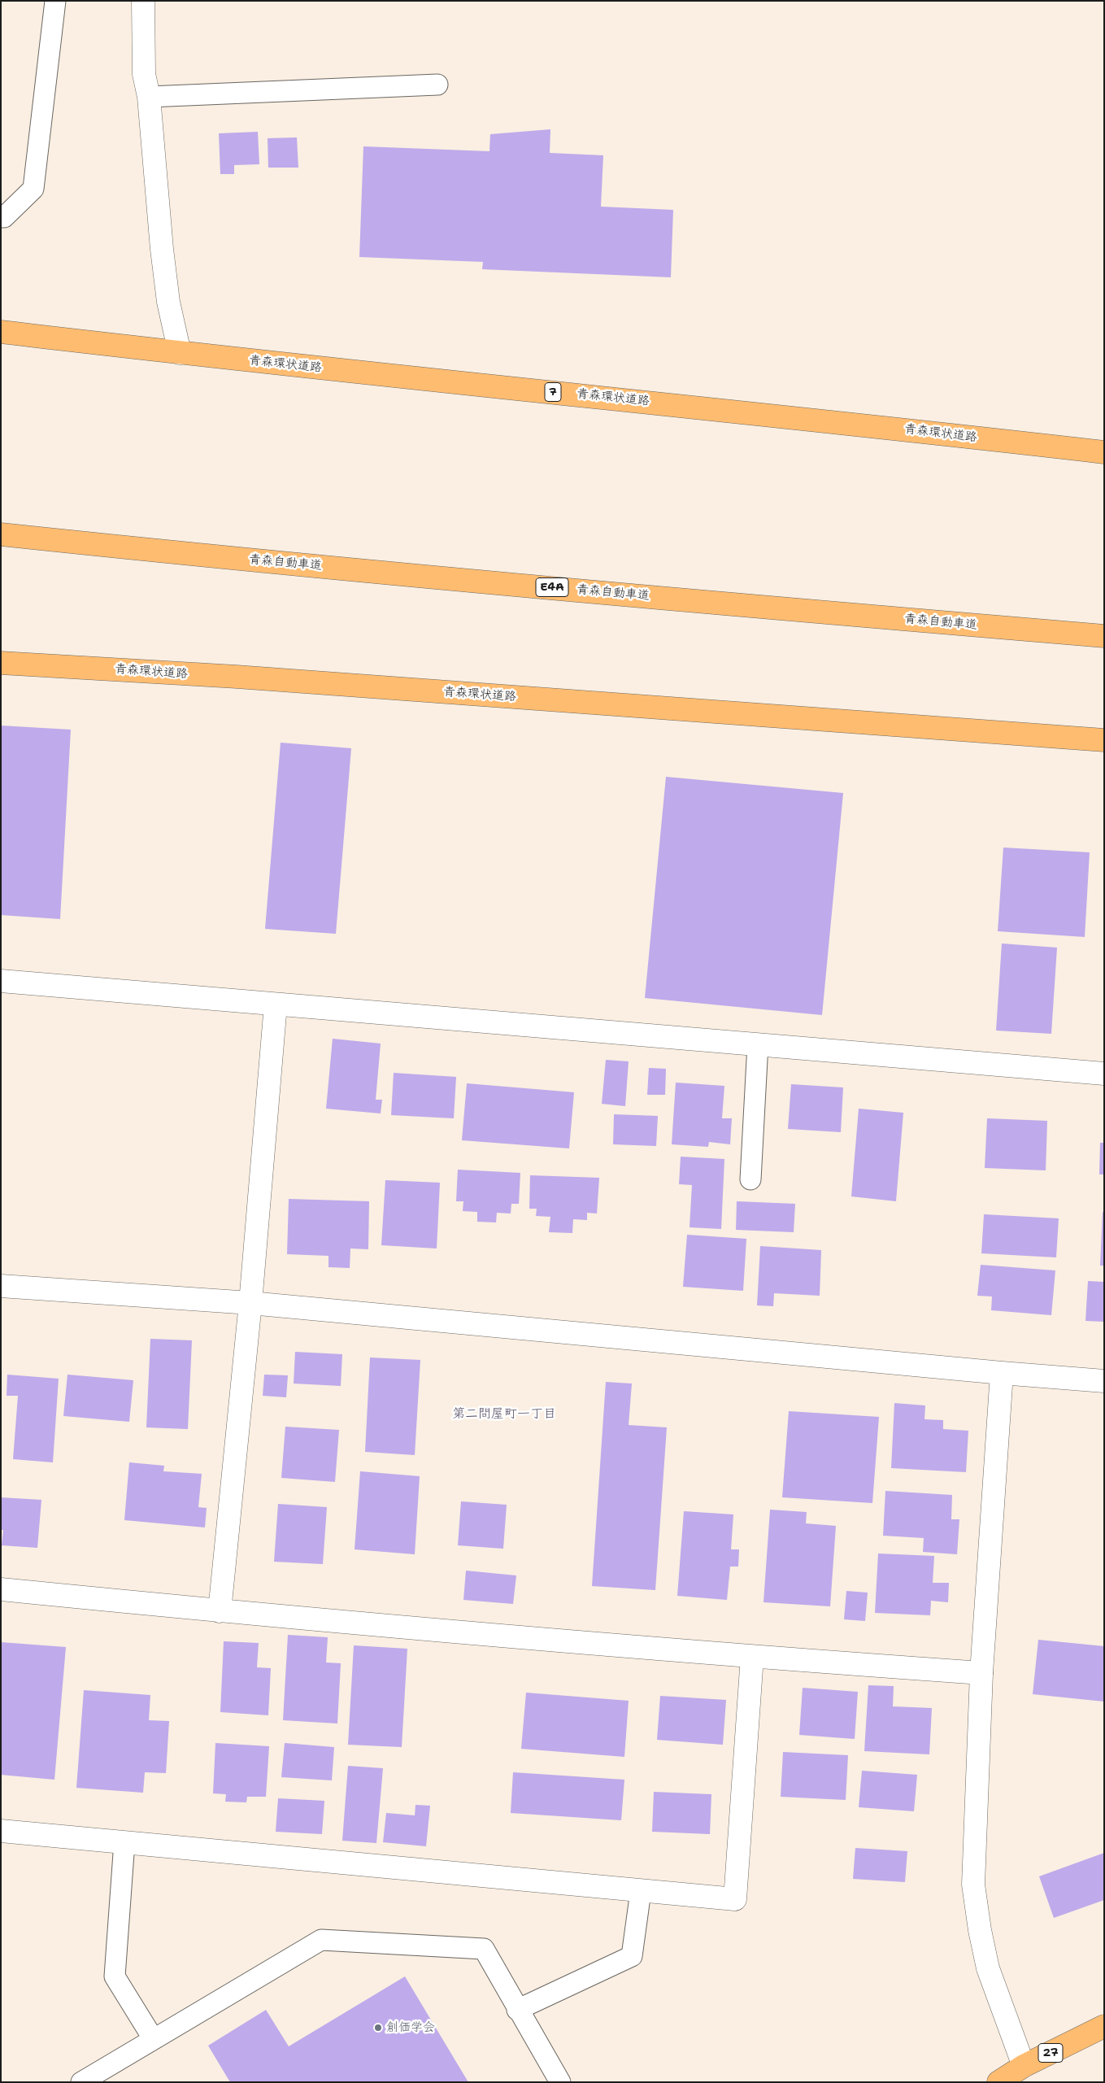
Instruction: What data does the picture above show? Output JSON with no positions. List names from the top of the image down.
{
  "streets": {
    "main road": [
      "青森環状道路",
      "7",
      "青森自動車道",
      "E4A",
      "27"
    ]
  },
  "districts": ["第二問屋町一丁目"],
  "places": ["創価学会"]
}
